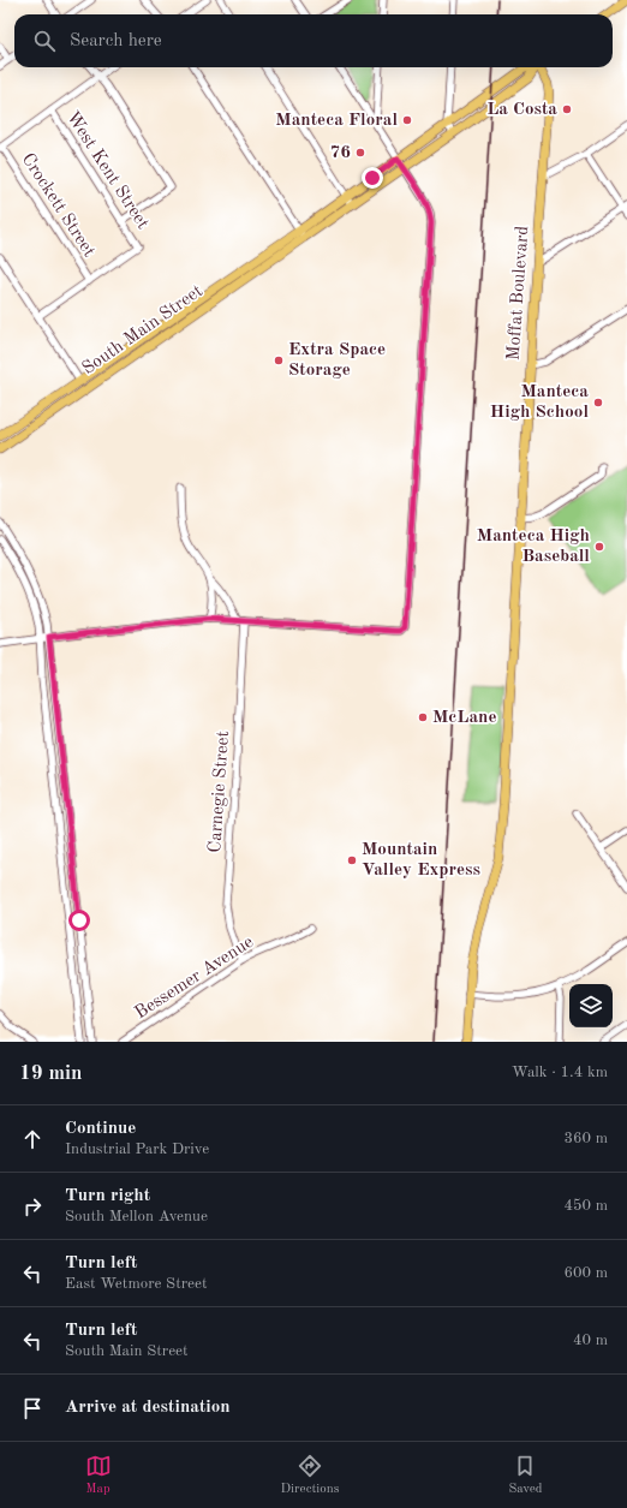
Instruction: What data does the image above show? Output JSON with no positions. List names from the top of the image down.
{
  "streets": {
    "main road": ["Moffat Boulevard", "South Main Street"],
    "street": [
      "West Kent Street",
      "Crockett Street",
      "Carnegie Street",
      "Bessemer Avenue"
    ]
  },
  "crossings": [
    ["West Kent Street", "Crockett Street"],
    ["Carnegie Street", "Bessemer Avenue"]
  ],
  "places": [
    "La Costa",
    "Manteca Floral",
    "76",
    "Extra Space Storage",
    "Manteca High School",
    "Manteca High Baseball",
    "McLane",
    "Mountain Valley Express"
  ],
  "page": {
    "search": "Search here",
    "heading": ["19 min", "Walk · 1.4 km"],
    "list": [
      ["Continue", "Industrial Park Drive", "360 m"],
      ["Turn right", "South Mellon Avenue", "450 m"],
      ["Turn left", "East Wetmore Street", "600 m"],
      ["Turn left", "South Main Street", "40 m"],
      "Arrive at destination"
    ],
    "nav": ["Map", "Directions", "Saved"]
  }
}
